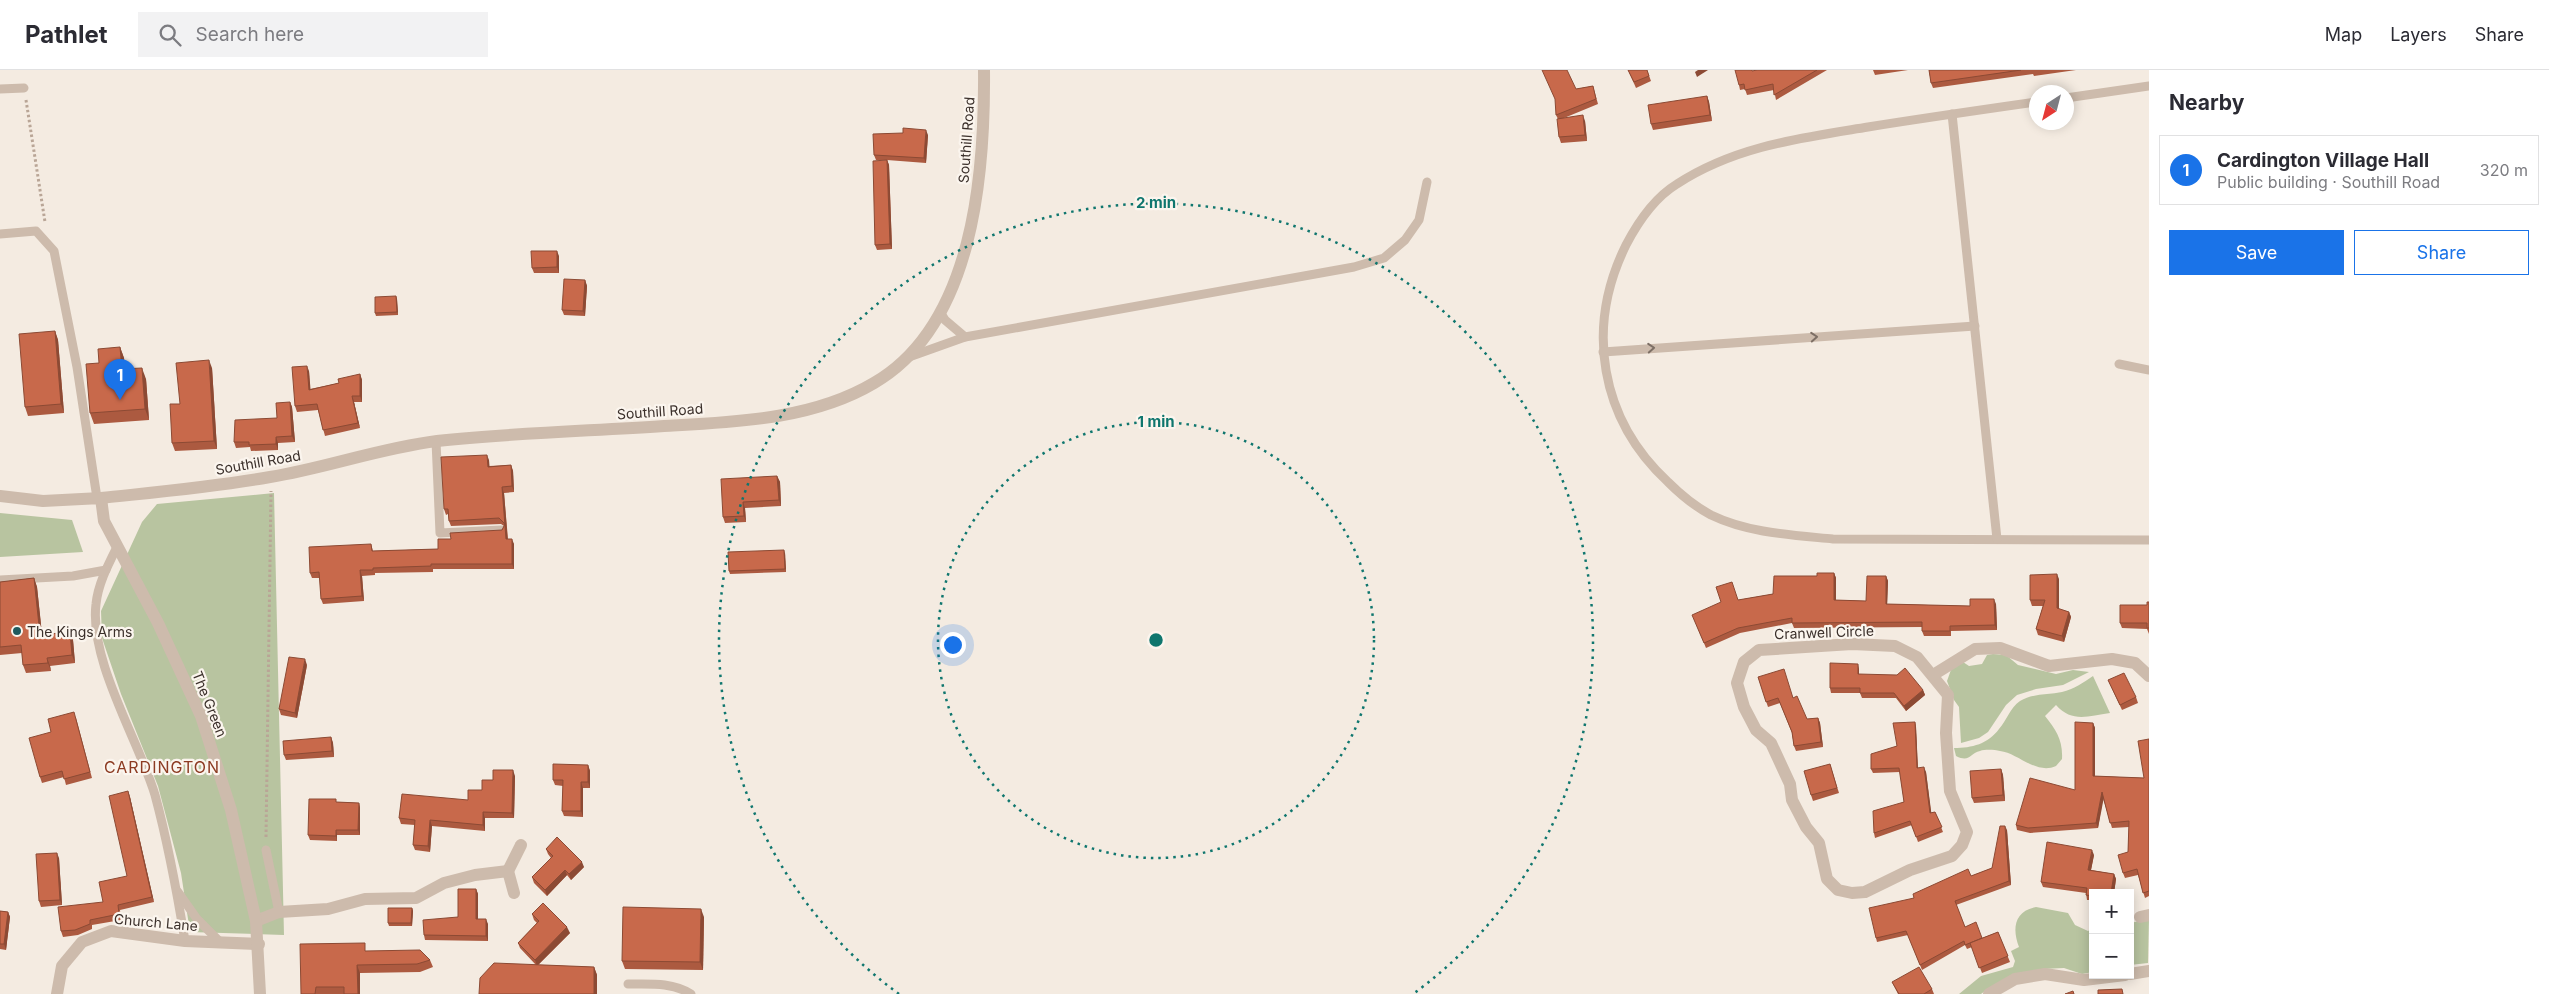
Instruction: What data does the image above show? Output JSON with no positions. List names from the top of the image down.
{
  "streets": {
    "street": [
      "Southill Road",
      "Cranwell Circle",
      "The Green",
      "Church Lane"
    ]
  },
  "crossings": [
    ["Southill Road", "The Green"],
    ["The Green", "Church Lane"]
  ],
  "districts": ["CARDINGTON"],
  "places": ["The Kings Arms"],
  "north": "bottom left",
  "page": {
    "header": "Pathlet",
    "search": "Search here",
    "nav": ["Map", "Layers", "Share"],
    "heading": "Nearby",
    "list": [
      {
        "mark": "1",
        "name": "Cardington Village Hall",
        "note": "Public building · Southill Road",
        "value": "320 m"
      }
    ],
    "buttons": ["Save", "Share"],
    "pins": "1",
    "map_buttons": ["+", "−"]
  },
  "rings": ["2 min", "1 min"]
}
